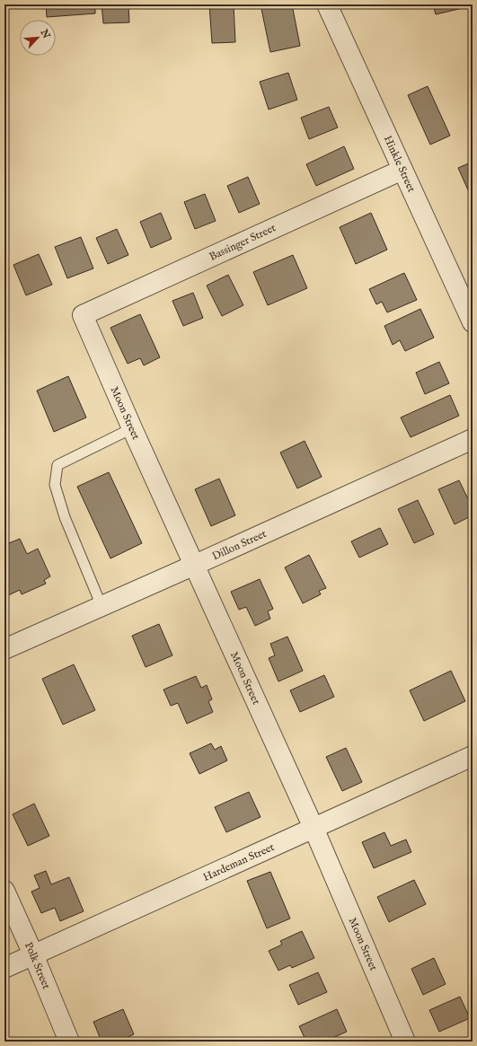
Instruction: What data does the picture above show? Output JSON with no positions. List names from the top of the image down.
{
  "streets": {
    "street": [
      "Hinkle Street",
      "Bassinger Street",
      "Moon Street",
      "Dillon Street",
      "Hardeman Street",
      "Polk Street"
    ]
  },
  "crossings": [
    ["Hinkle Street", "Bassinger Street"],
    ["Bassinger Street", "Moon Street"],
    ["Moon Street", "Dillon Street"],
    ["Moon Street", "Hardeman Street"],
    ["Hardeman Street", "Polk Street"]
  ],
  "north": "top right"
}
